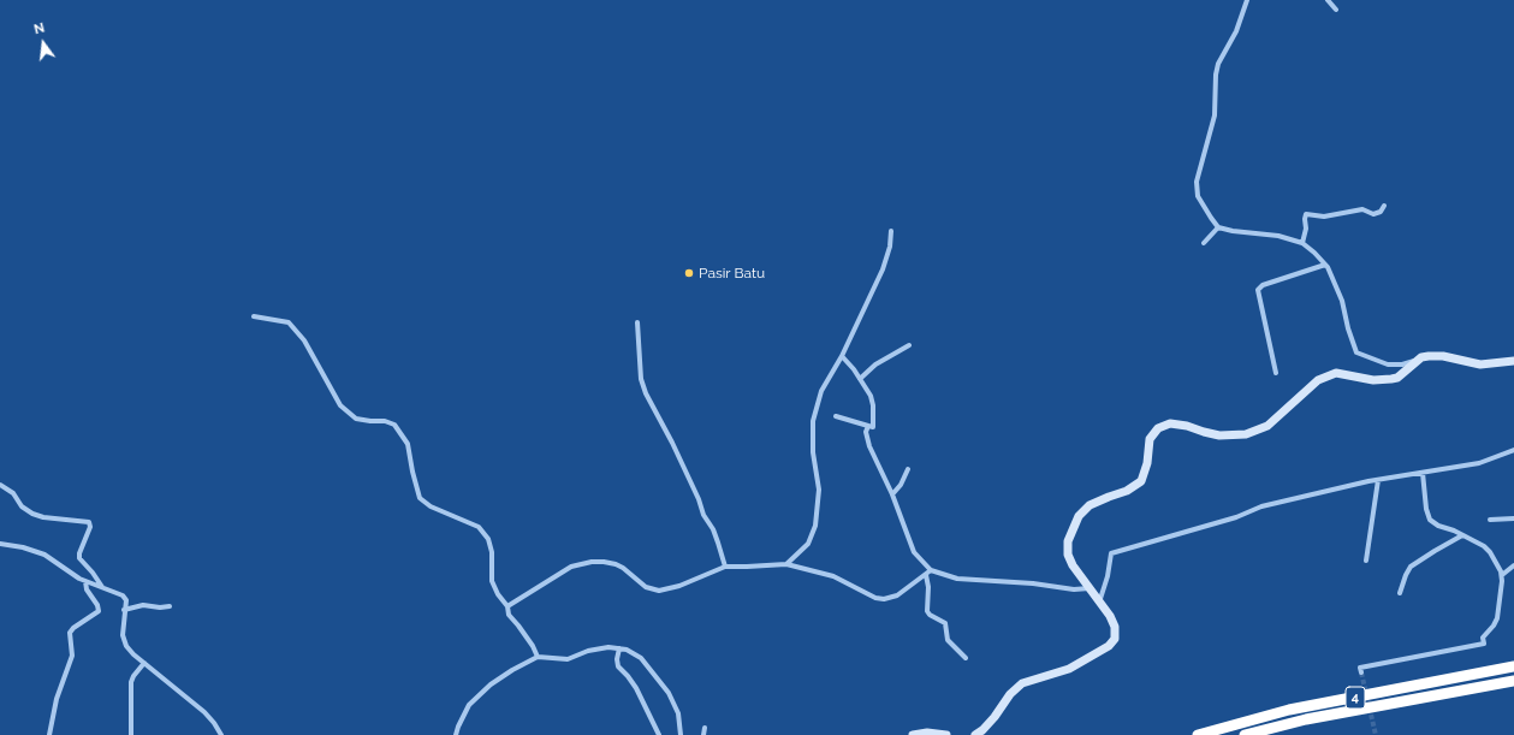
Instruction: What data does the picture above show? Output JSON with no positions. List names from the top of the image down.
{
  "streets": {
    "highway": ["4"]
  },
  "places": ["Pasir Batu"],
  "north": "top"
}
